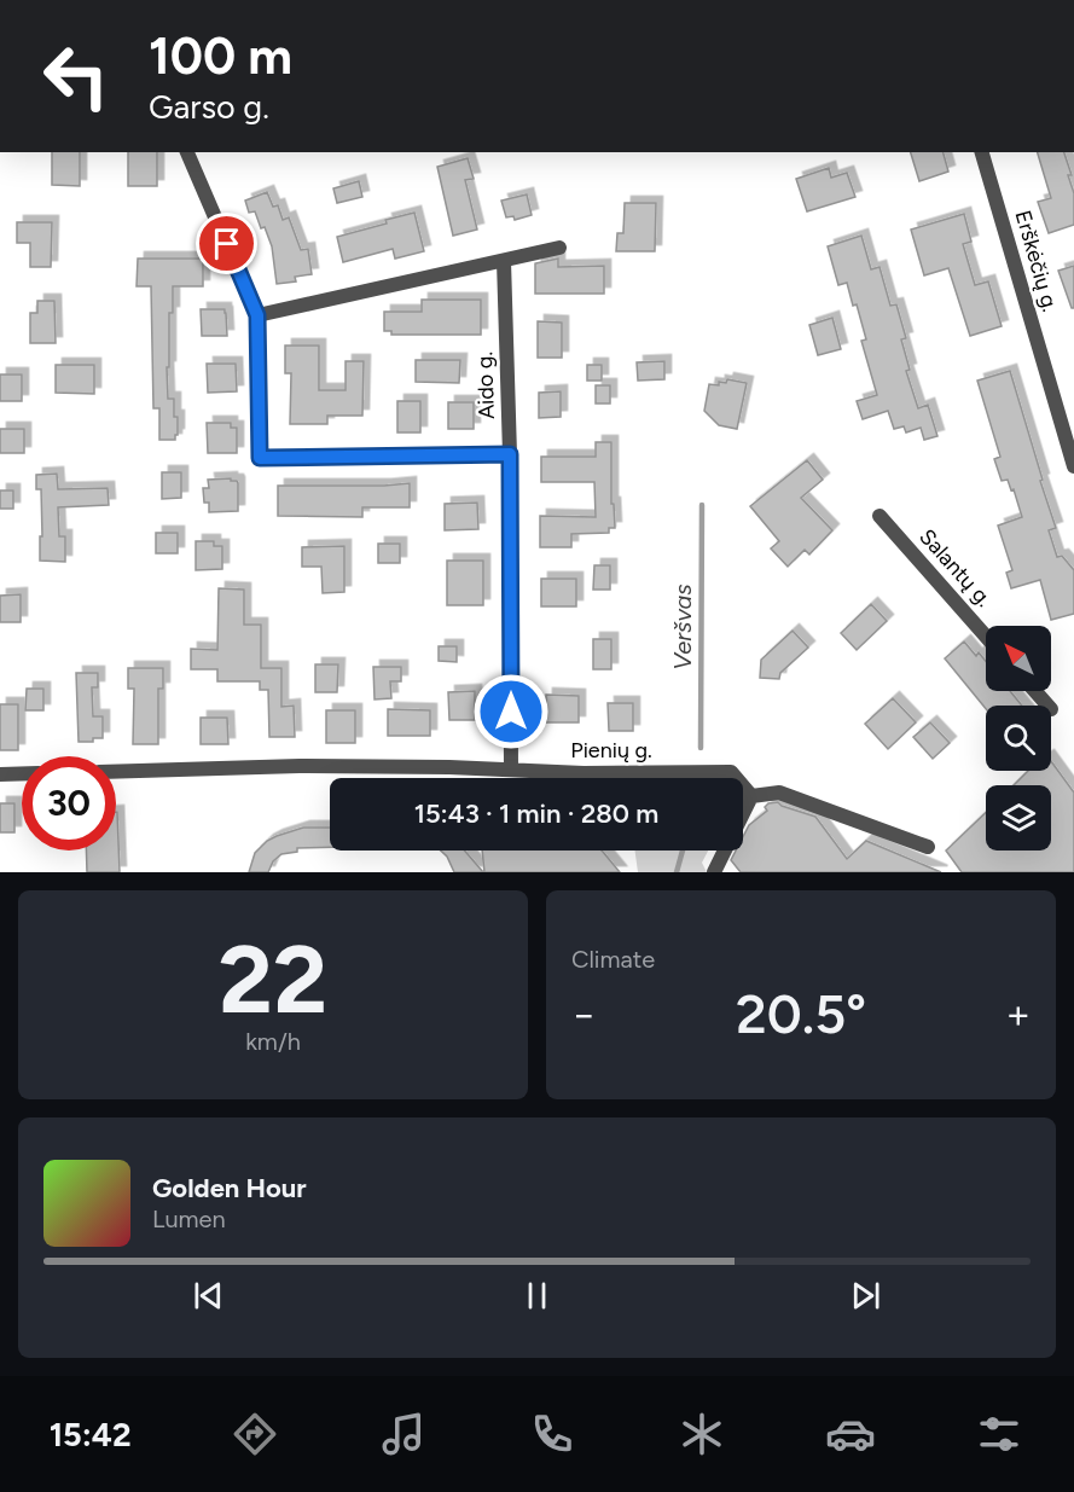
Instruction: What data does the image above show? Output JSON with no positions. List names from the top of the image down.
{
  "streets": {
    "street": [
      "Erškėčių g.",
      "Aido g.",
      "Salantų g.",
      "Pienių g."
    ]
  },
  "crossings": [
    ["Aido g.", "Pienių g."]
  ],
  "water": ["Veršvas"],
  "north": "top left",
  "page": {
    "turn": ["100 m", "Garso g."],
    "limit": "30",
    "trip": "15:43 · 1 min · 280 m",
    "tile": [
      ["22", "km/h"],
      "Climate"
    ],
    "heat": ["−", "20.5°", "+"],
    "song": ["Golden Hour", "Lumen"],
    "tabs": "15:42"
  }
}
